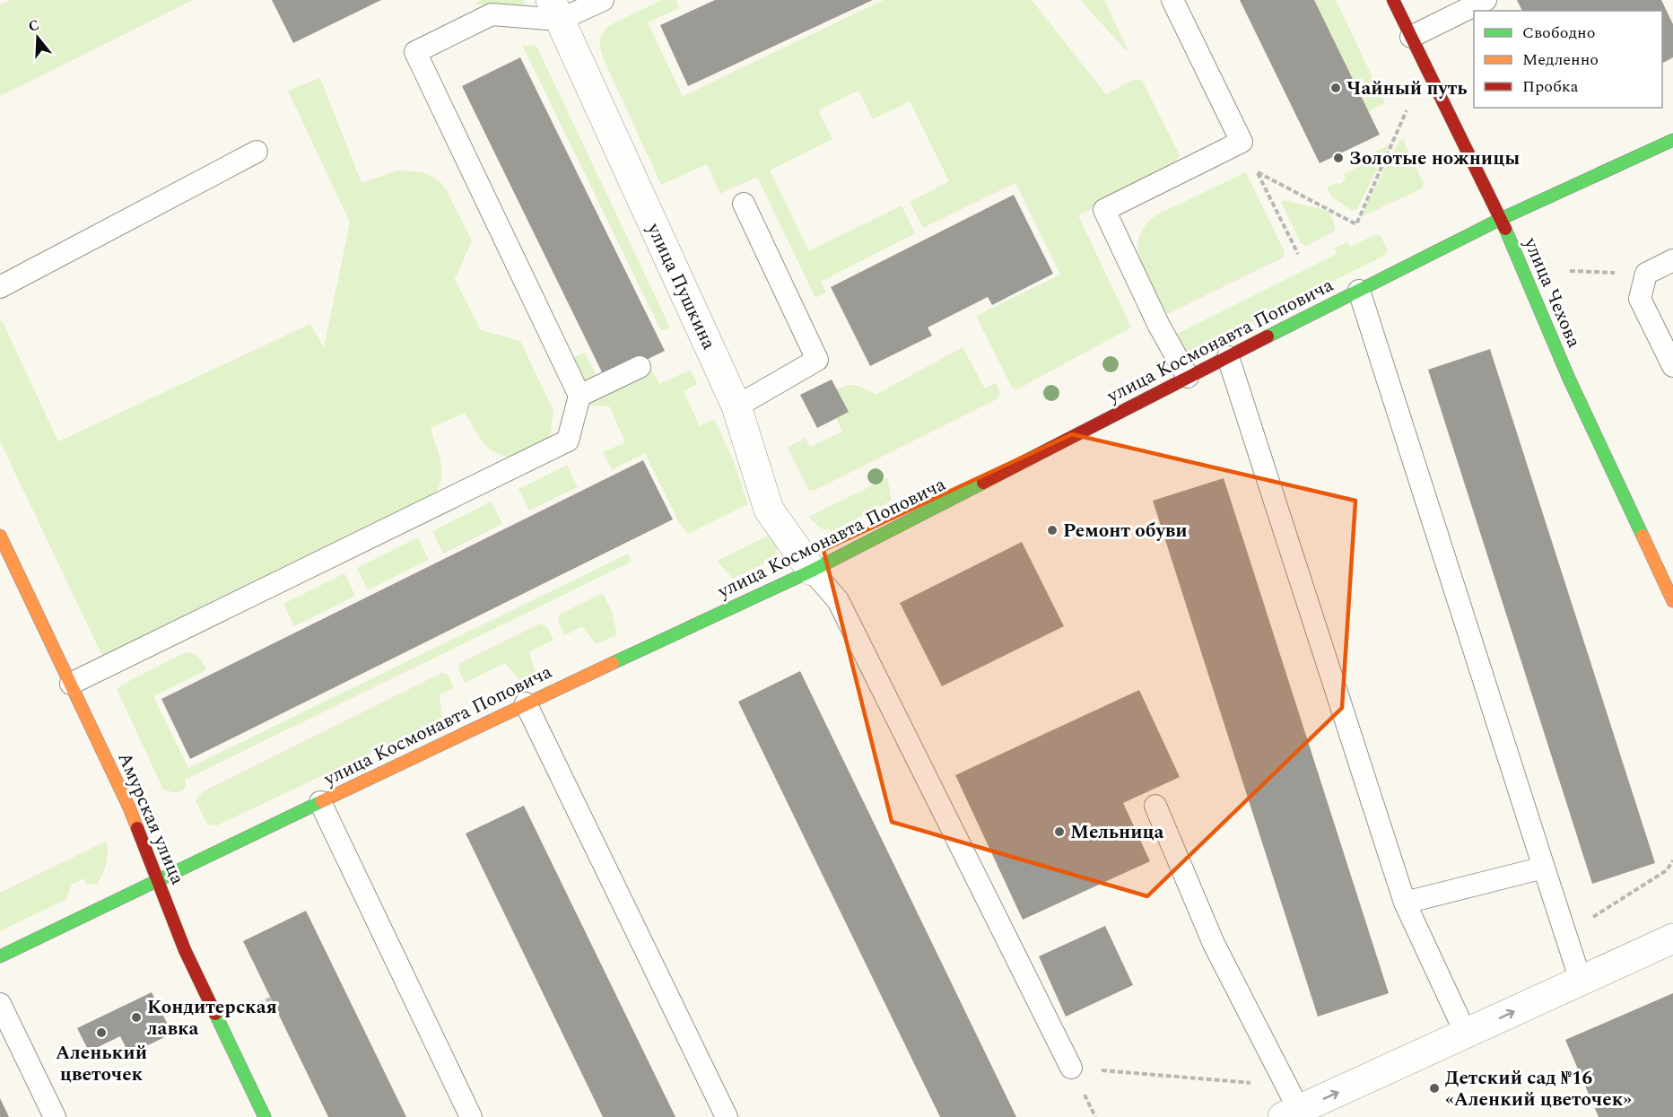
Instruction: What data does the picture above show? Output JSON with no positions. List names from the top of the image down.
{
  "streets": {
    "street": [
      "улица Пушкина",
      "улица Чехова",
      "улица Космонавта Поповича",
      "Амурская улица"
    ]
  },
  "crossings": [
    ["улица Пушкина", "улица Космонавта Поповича"],
    ["улица Чехова", "улица Космонавта Поповича"],
    ["улица Космонавта Поповича", "Амурская улица"]
  ],
  "places": [
    "Чайный путь",
    "Золотые ножницы",
    "Ремонт обуви",
    "Мельница",
    "Кондитерская лавка",
    "Аленький цветочек",
    "Детский сад №16 «Аленкий цветочек»"
  ],
  "legend": ["Свободно", "Медленно", "Пробка"],
  "north": "top"
}
